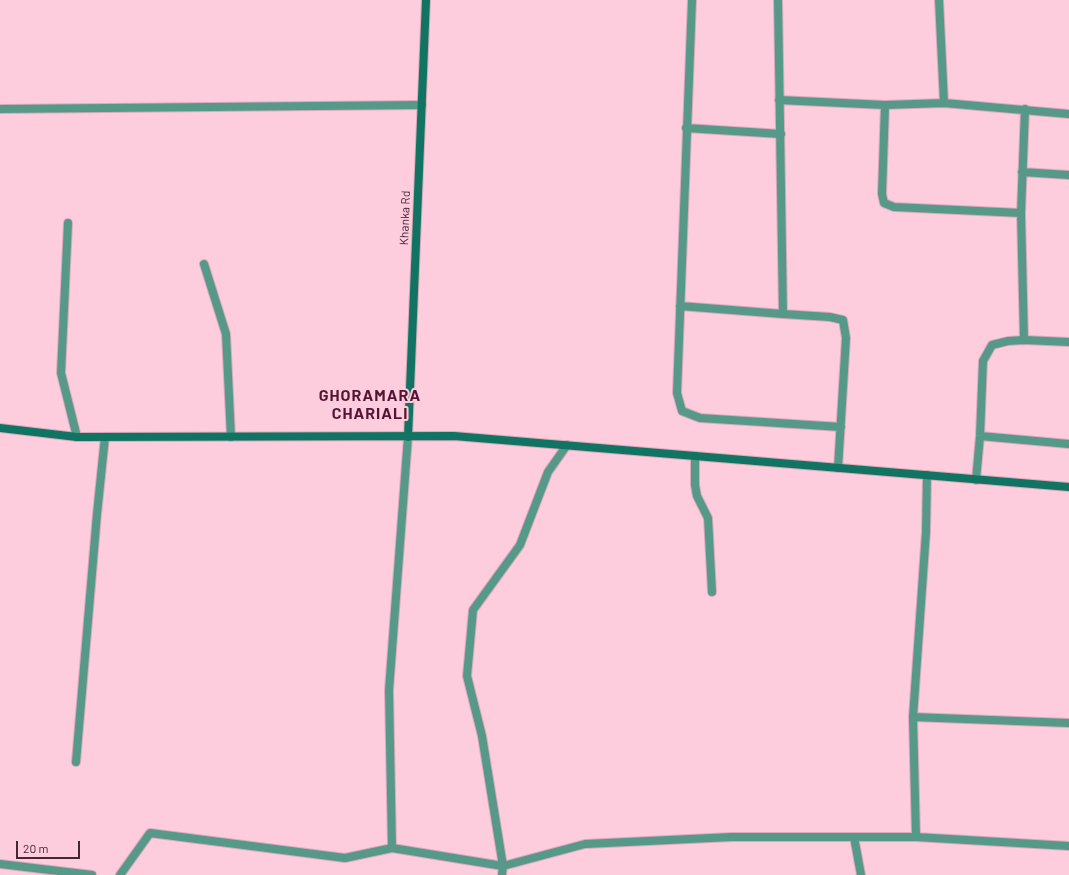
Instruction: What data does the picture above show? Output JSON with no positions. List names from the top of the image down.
{
  "streets": {
    "street": ["Khanka Rd"]
  },
  "districts": ["GHORAMARA CHARIALI"],
  "scale_bar": "20 m"
}
